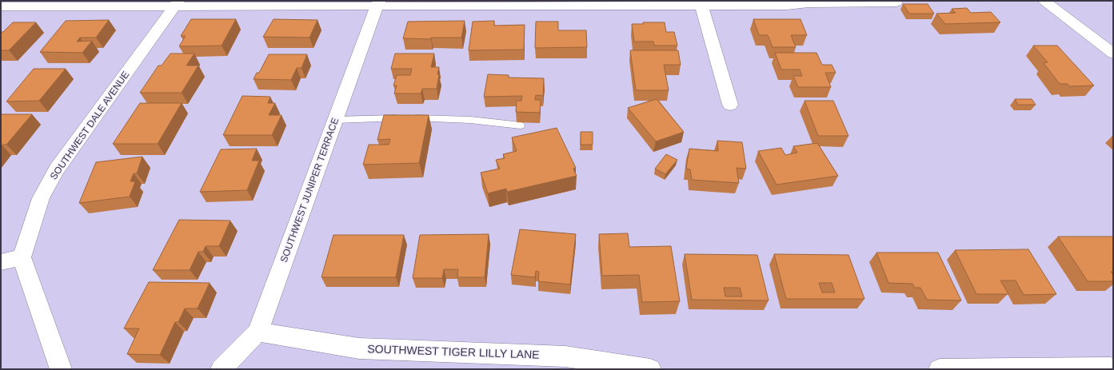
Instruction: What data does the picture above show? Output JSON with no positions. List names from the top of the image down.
{
  "streets": {
    "street": ["SOUTHWEST DALE AVENUE", "SOUTHWEST JUNIPER TERRACE", "SOUTHWEST TIGER LILLY LANE"]
  },
  "crossings": [
    ["SOUTHWEST JUNIPER TERRACE", "SOUTHWEST TIGER LILLY LANE"]
  ]
}
